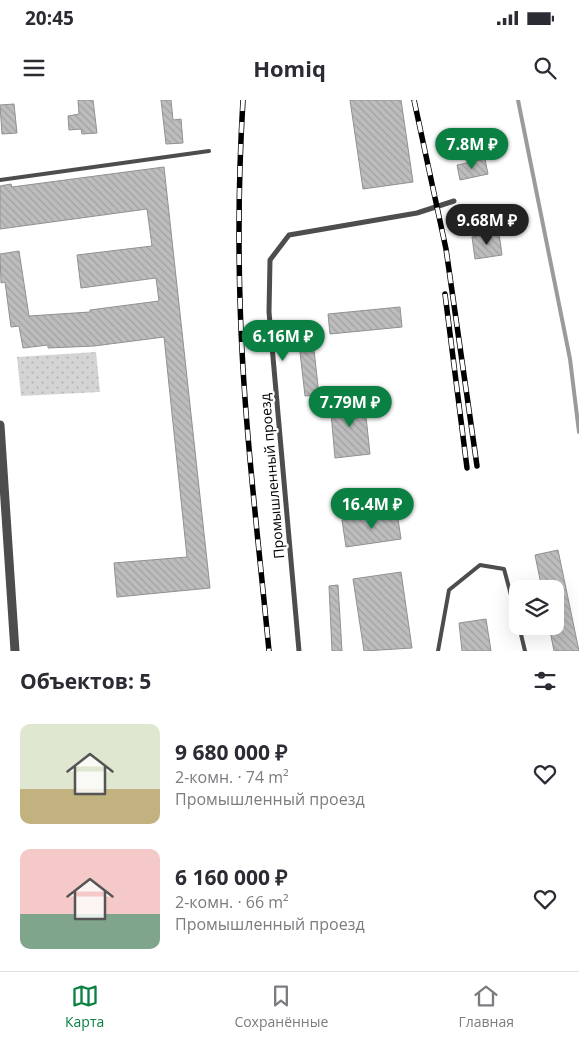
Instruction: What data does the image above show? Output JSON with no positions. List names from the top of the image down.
{
  "streets": {
    "street": ["Промышленный проезд"]
  },
  "page": {
    "status": "20:45",
    "header": "Homiq",
    "price": [
      "7.8M ₽",
      "9.68M ₽",
      "6.16M ₽",
      "7.79M ₽",
      "16.4M ₽"
    ],
    "heading": "Объектов: 5",
    "list": [
      {
        "name": "9 680 000 ₽",
        "note": "2-комн. · 74 m² · Промышленный проезд"
      },
      {
        "name": "6 160 000 ₽",
        "note": "2-комн. · 66 m² · Промышленный проезд"
      }
    ],
    "tabs": ["Карта", "Сохранённые", "Главная"]
  }
}
